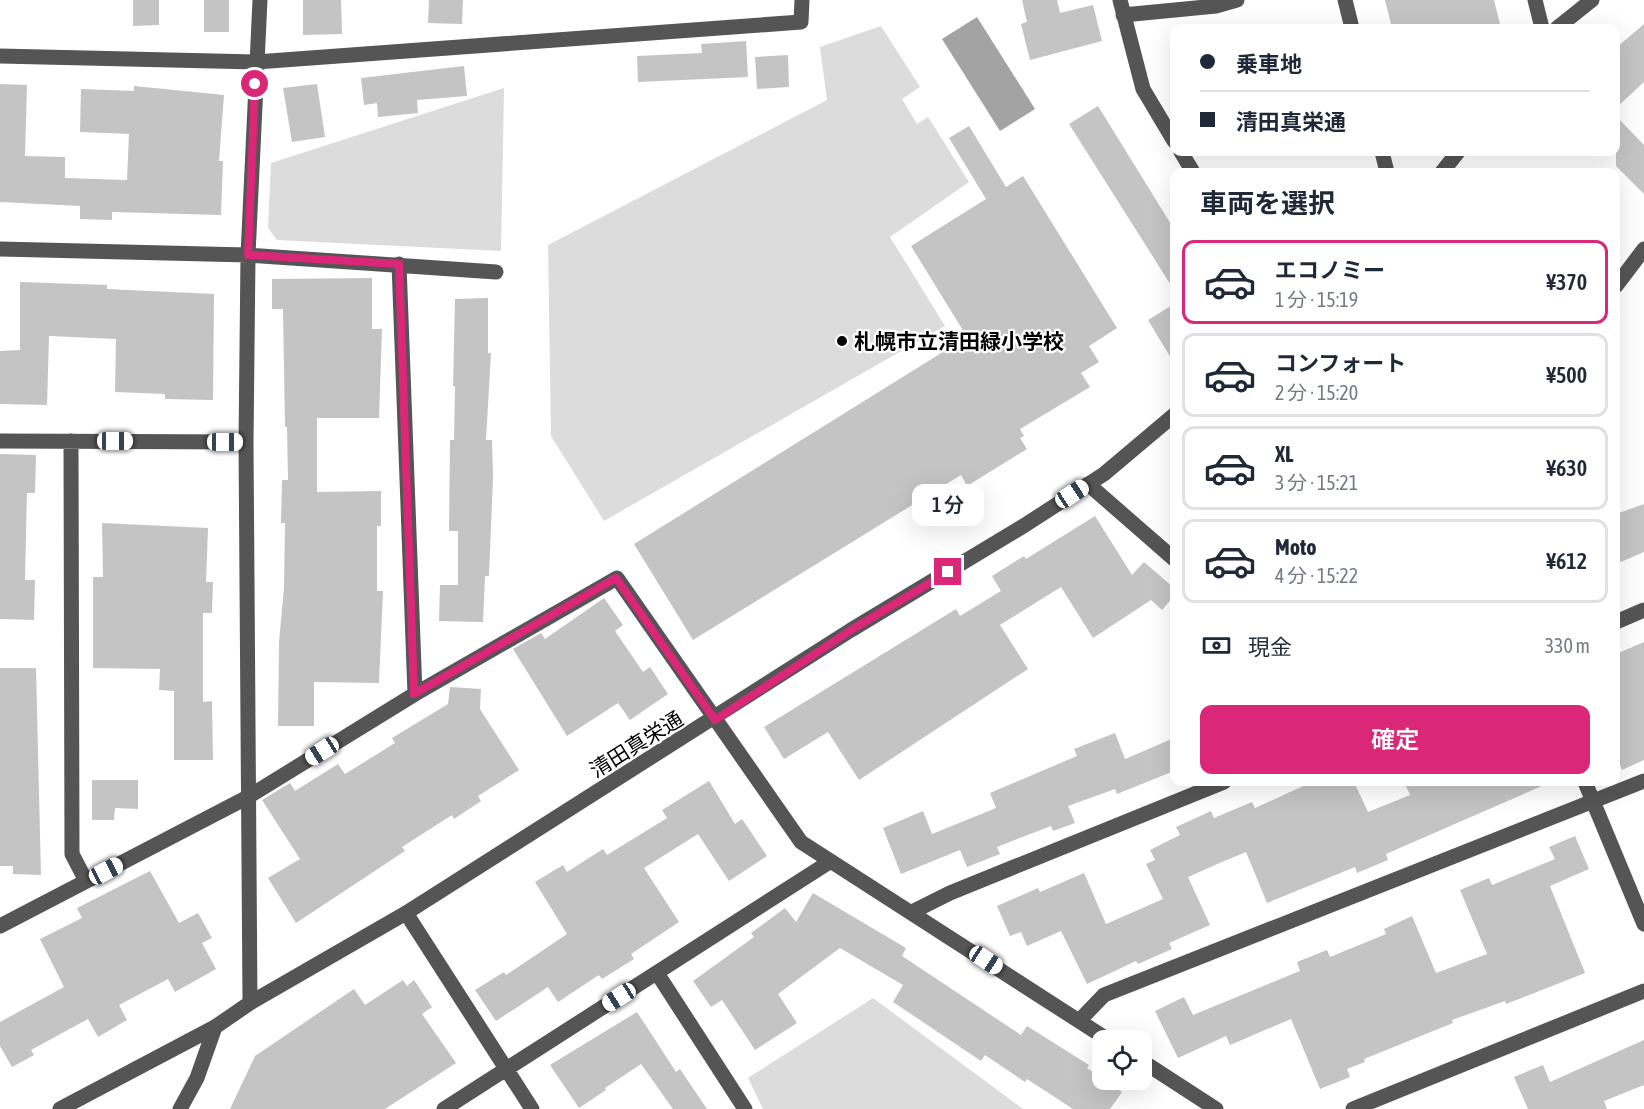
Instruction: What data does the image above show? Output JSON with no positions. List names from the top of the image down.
{
  "streets": {
    "street": ["清田真栄通"]
  },
  "places": ["札幌市立清田緑小学校"],
  "page": {
    "banner": ["乗車地", "清田真栄通"],
    "heading": "車両を選択",
    "list": [
      {
        "name": "エコノミー",
        "note": "1 分 · 15:19",
        "value": "¥370"
      },
      {
        "name": "コンフォート",
        "note": "2 分 · 15:20",
        "value": "¥500"
      },
      {
        "name": "XL",
        "note": "3 分 · 15:21",
        "value": "¥630"
      },
      {
        "name": "Moto",
        "note": "4 分 · 15:22",
        "value": "¥612"
      }
    ],
    "bubble": "1 分",
    "pay": ["現金", "330 m"],
    "buttons": "確定"
  }
}
